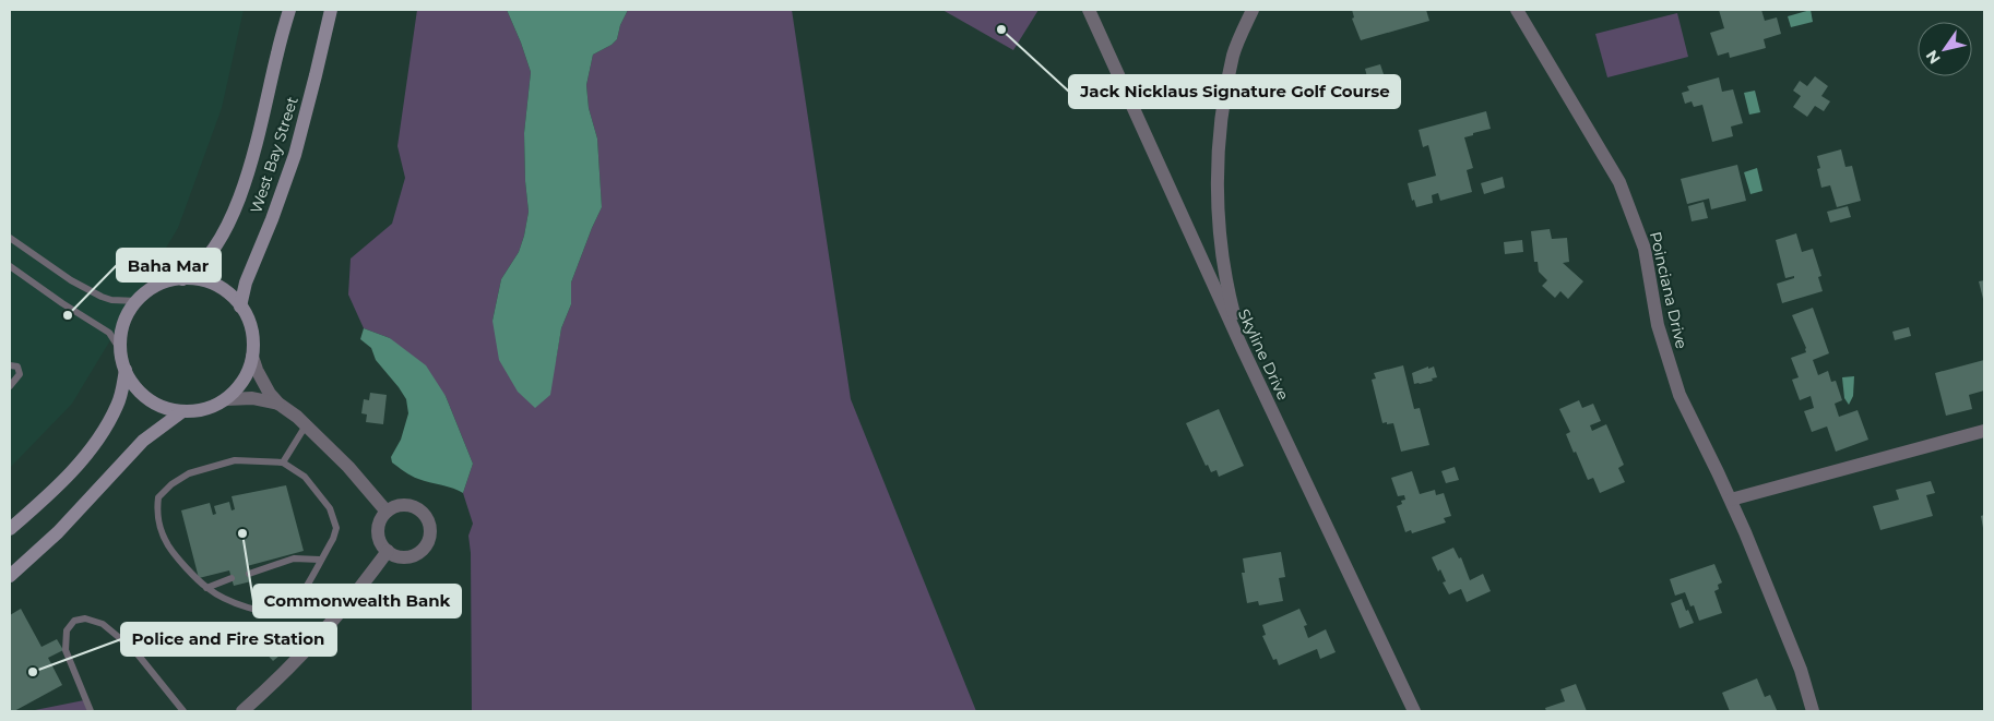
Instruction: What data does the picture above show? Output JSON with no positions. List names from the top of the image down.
{
  "streets": {
    "main road": ["West Bay Street"],
    "street": ["Poinciana Drive", "Skyline Drive"]
  },
  "places": [
    "Jack Nicklaus Signature Golf Course",
    "Baha Mar",
    "Commonwealth Bank",
    "Police and Fire Station"
  ],
  "north": "bottom left"
}
